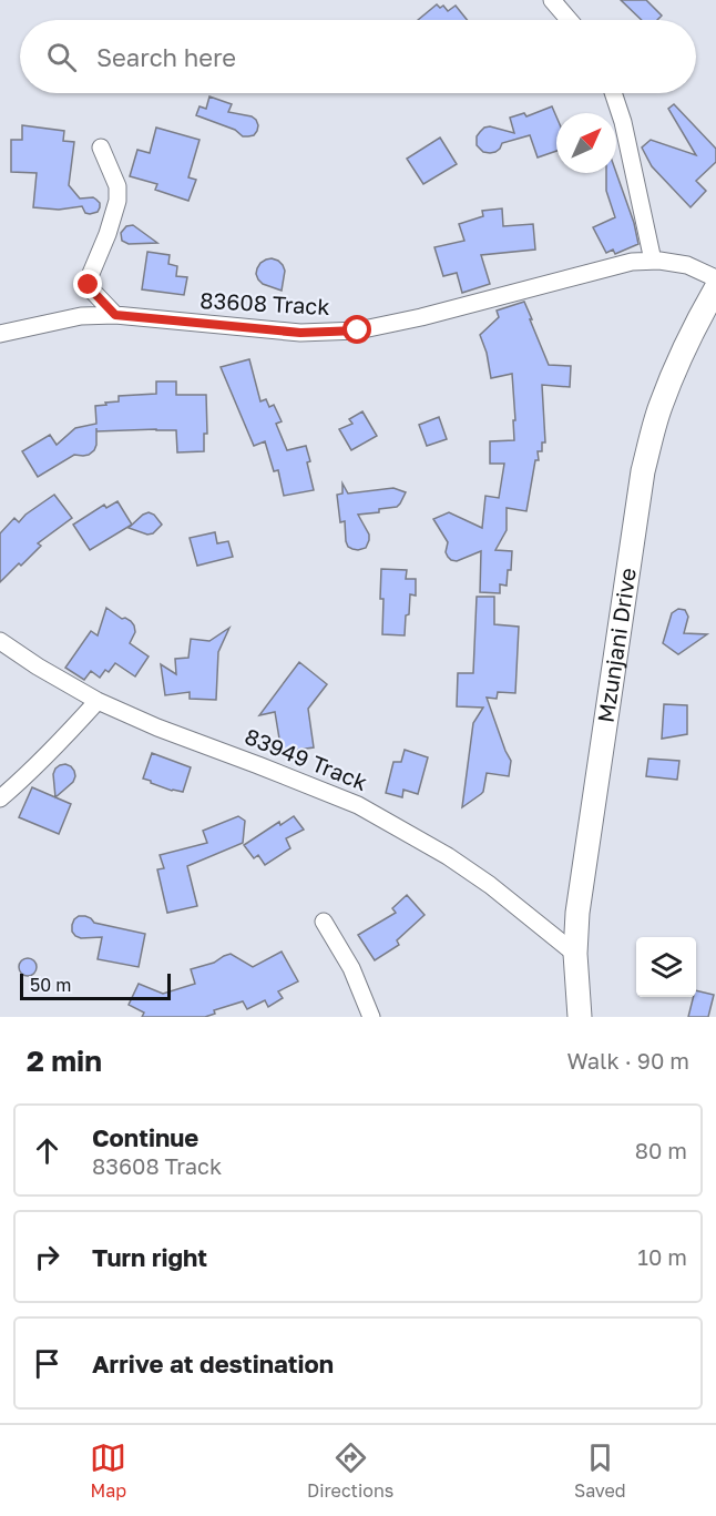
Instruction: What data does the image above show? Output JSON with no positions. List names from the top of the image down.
{
  "streets": {
    "main road": ["Mzunjani Drive"],
    "street": ["83608 Track", "83949 Track"]
  },
  "crossings": [
    ["Mzunjani Drive", "83949 Track"]
  ],
  "scale_bar": "50 m",
  "north": "top right",
  "page": {
    "search": "Search here",
    "scale": "50 m",
    "heading": ["2 min", "Walk · 90 m"],
    "list": [
      ["Continue", "83608 Track", "80 m"],
      ["Turn right", "10 m"],
      "Arrive at destination"
    ],
    "nav": ["Map", "Directions", "Saved"]
  }
}
